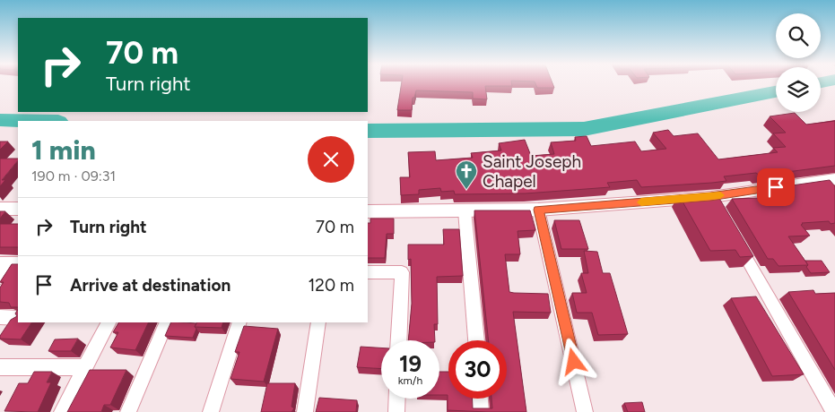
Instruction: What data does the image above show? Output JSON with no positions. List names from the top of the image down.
{
  "places": {
    "church": ["Saint Joseph Chapel"]
  },
  "page": {
    "turn": ["70 m", "Turn right"],
    "heading": ["1 min", "190 m · 09:31"],
    "list": [
      {
        "name": "Turn right",
        "value": "70 m"
      },
      {
        "name": "Arrive at destination",
        "value": "120 m"
      }
    ],
    "speed": "19 km/h",
    "limit": "30"
  }
}
